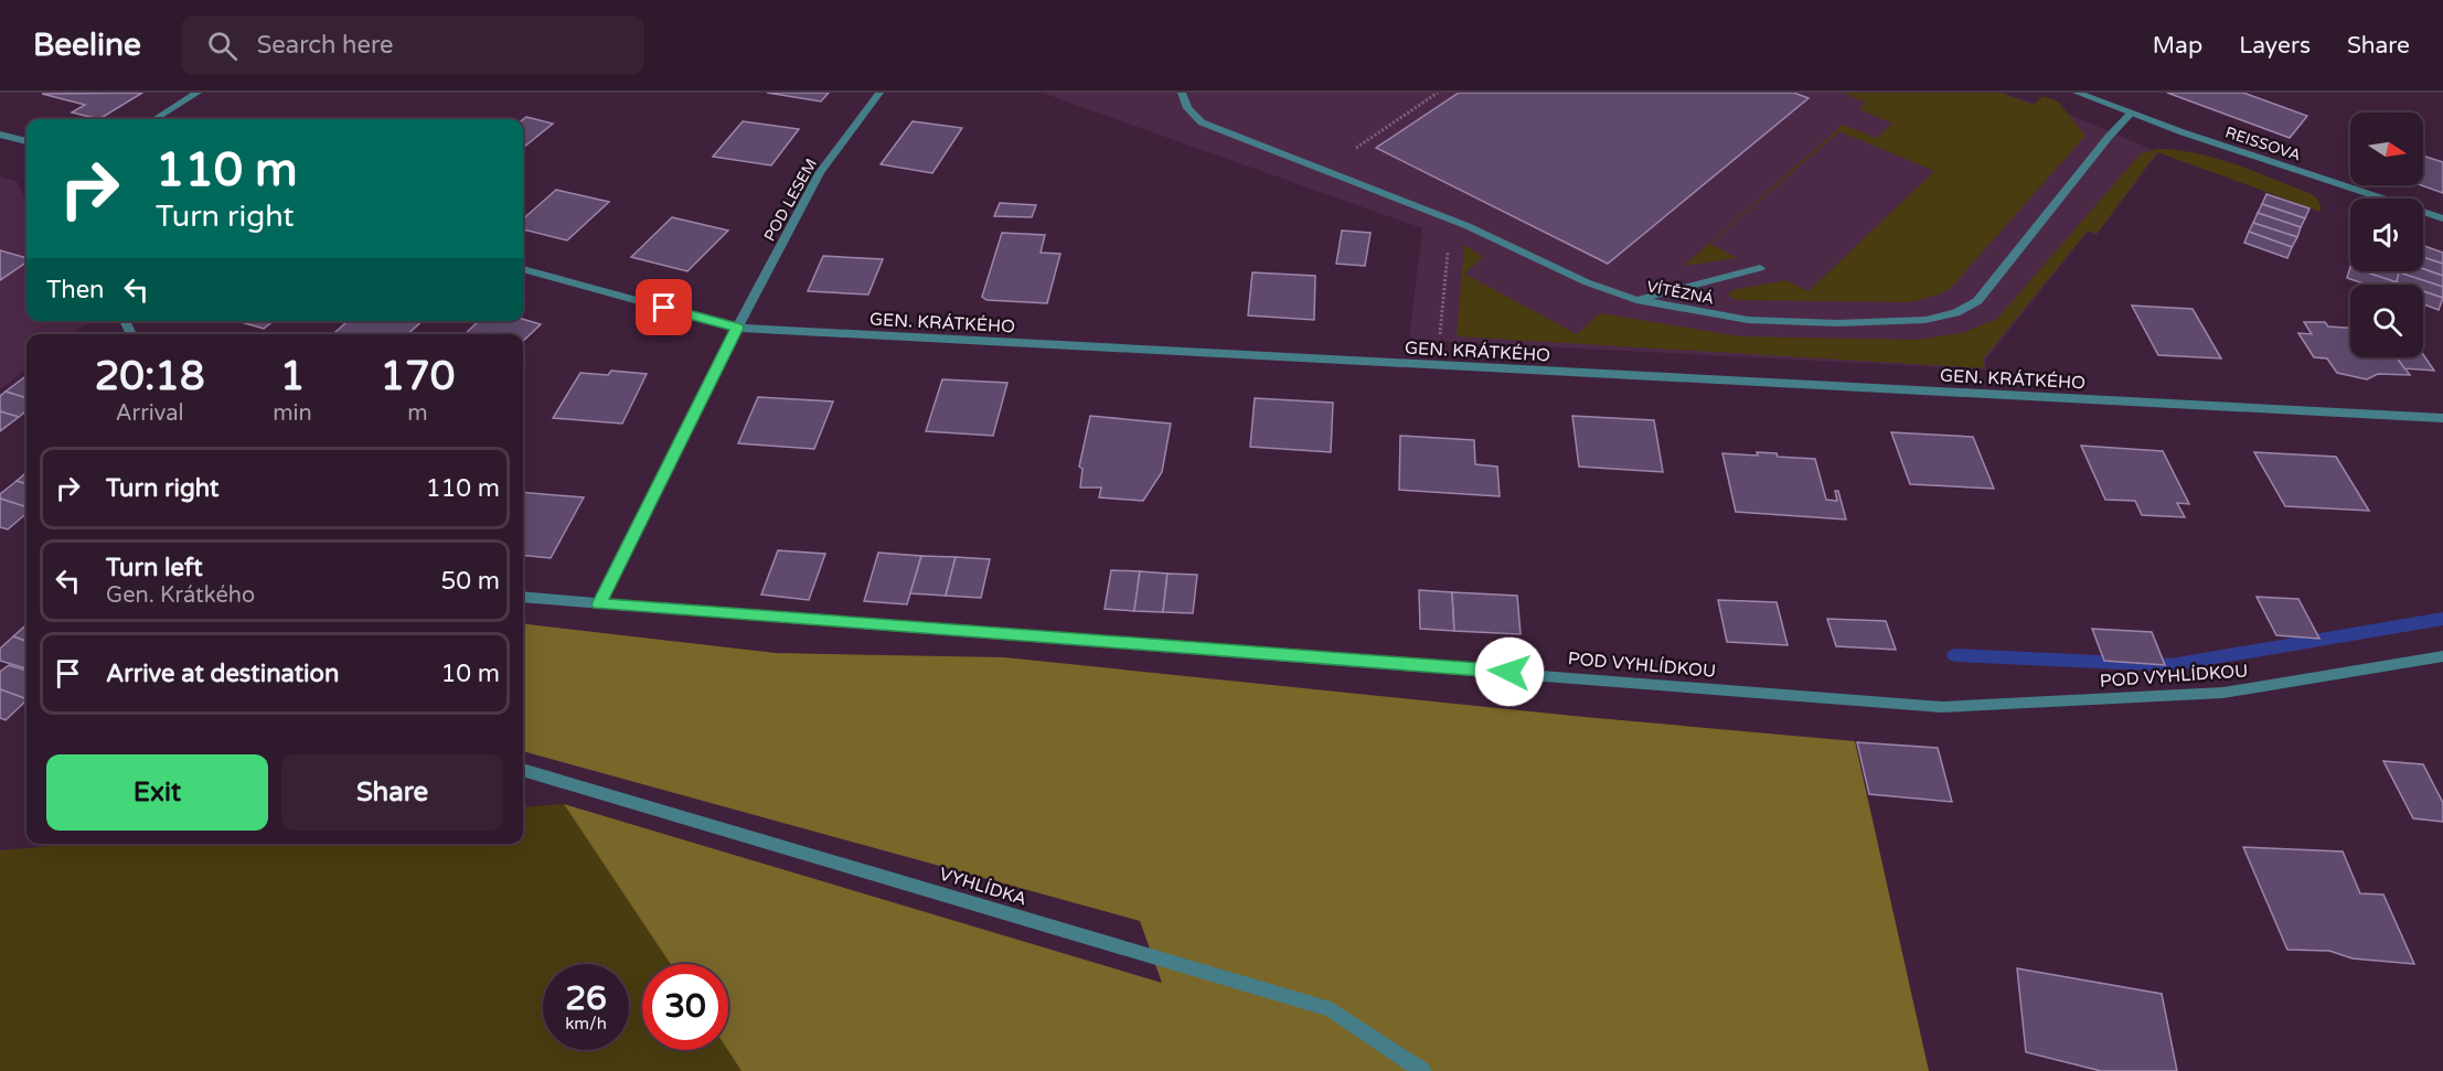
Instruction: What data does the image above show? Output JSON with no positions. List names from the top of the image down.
{
  "streets": {
    "street": [
      "REISSOVA",
      "POD LESEM",
      "VÍTĚZNÁ",
      "GEN. KRÁTKÉHO",
      "POD VYHLÍDKOU",
      "VYHLÍDKA"
    ]
  },
  "crossings": [
    ["REISSOVA", "VÍTĚZNÁ"],
    ["POD LESEM", "GEN. KRÁTKÉHO"],
    ["POD LESEM", "POD VYHLÍDKOU"]
  ],
  "north": "right",
  "page": {
    "header": "Beeline",
    "search": "Search here",
    "nav": ["Map", "Layers", "Share"],
    "turn": ["110 m", "Turn right"],
    "then": "Then",
    "eta": [
      "20:18",
      "Arrival",
      "1",
      "min",
      "170",
      "m"
    ],
    "list": [
      {
        "name": "Turn right",
        "value": "110 m"
      },
      {
        "name": "Turn left",
        "note": "Gen. Krátkého",
        "value": "50 m"
      },
      {
        "name": "Arrive at destination",
        "value": "10 m"
      }
    ],
    "buttons": ["Exit", "Share"],
    "speed": "26 km/h",
    "limit": "30"
  }
}
